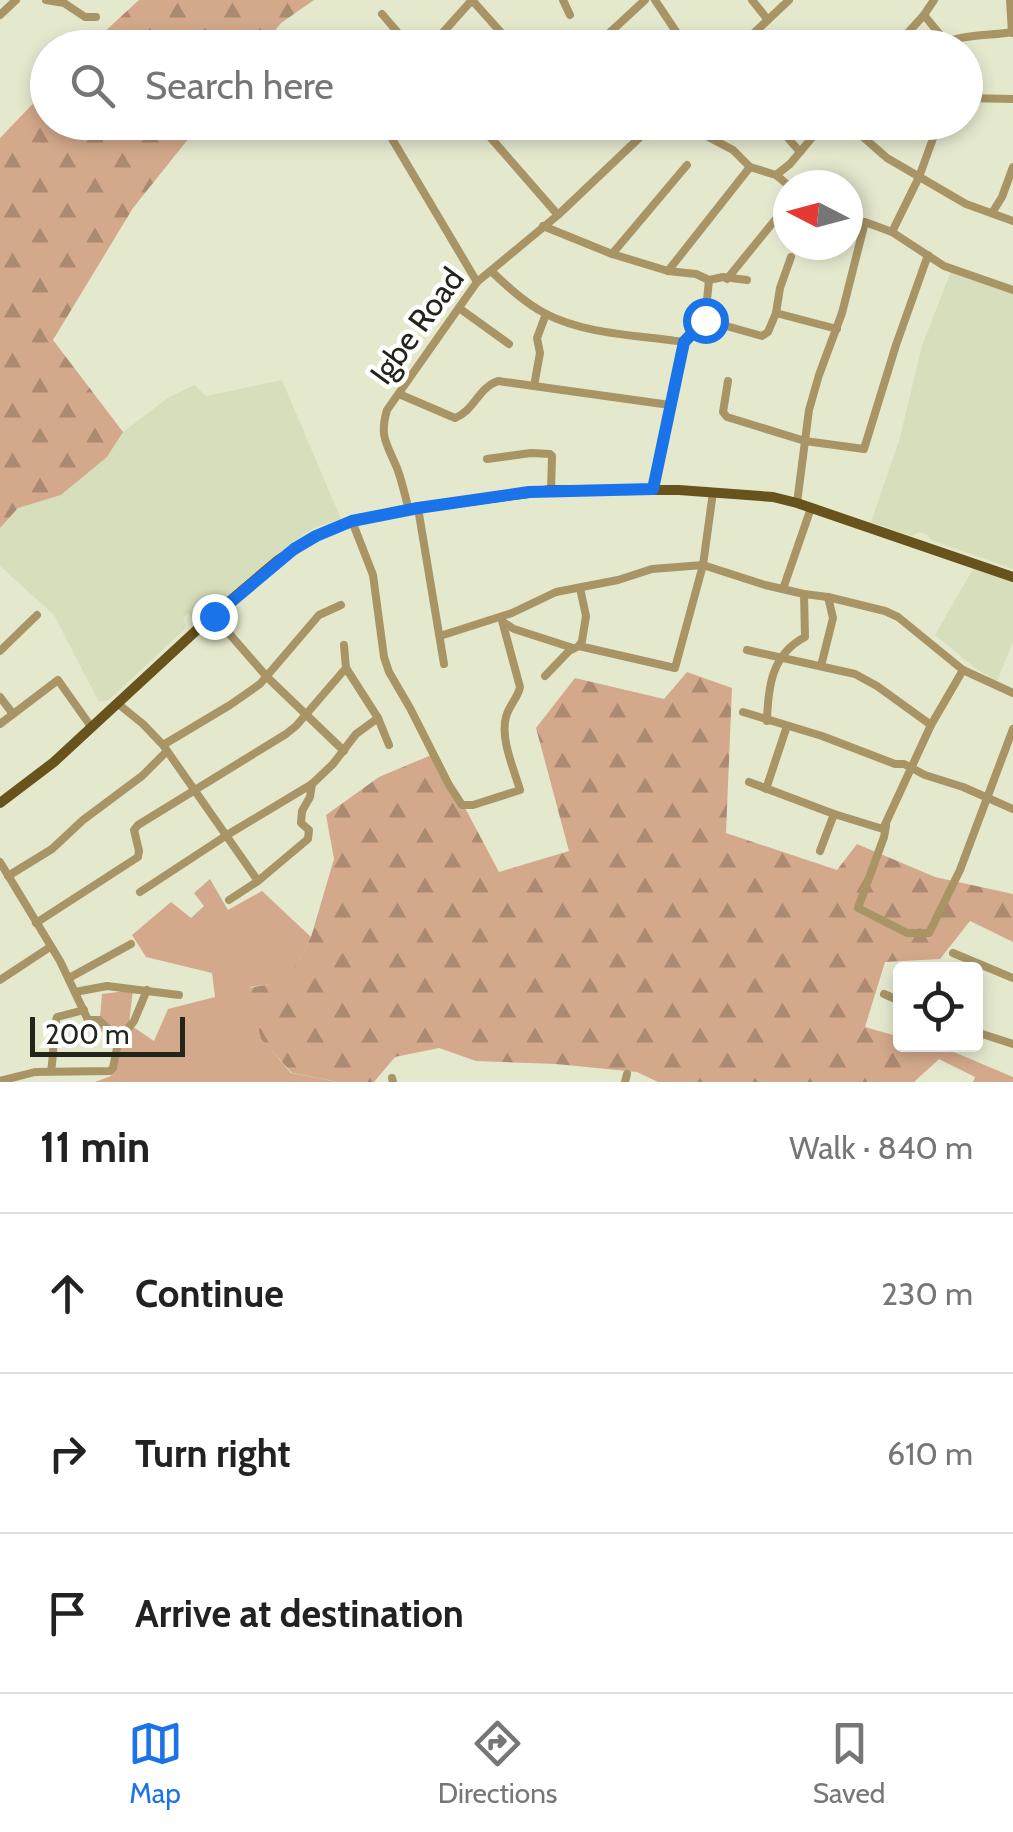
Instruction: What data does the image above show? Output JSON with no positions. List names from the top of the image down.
{
  "streets": {
    "street": ["Igbe Road"]
  },
  "scale_bar": "200 m",
  "north": "left",
  "page": {
    "search": "Search here",
    "scale": "200 m",
    "heading": ["11 min", "Walk · 840 m"],
    "list": [
      ["Continue", "230 m"],
      ["Turn right", "610 m"],
      "Arrive at destination"
    ],
    "nav": ["Map", "Directions", "Saved"]
  }
}
